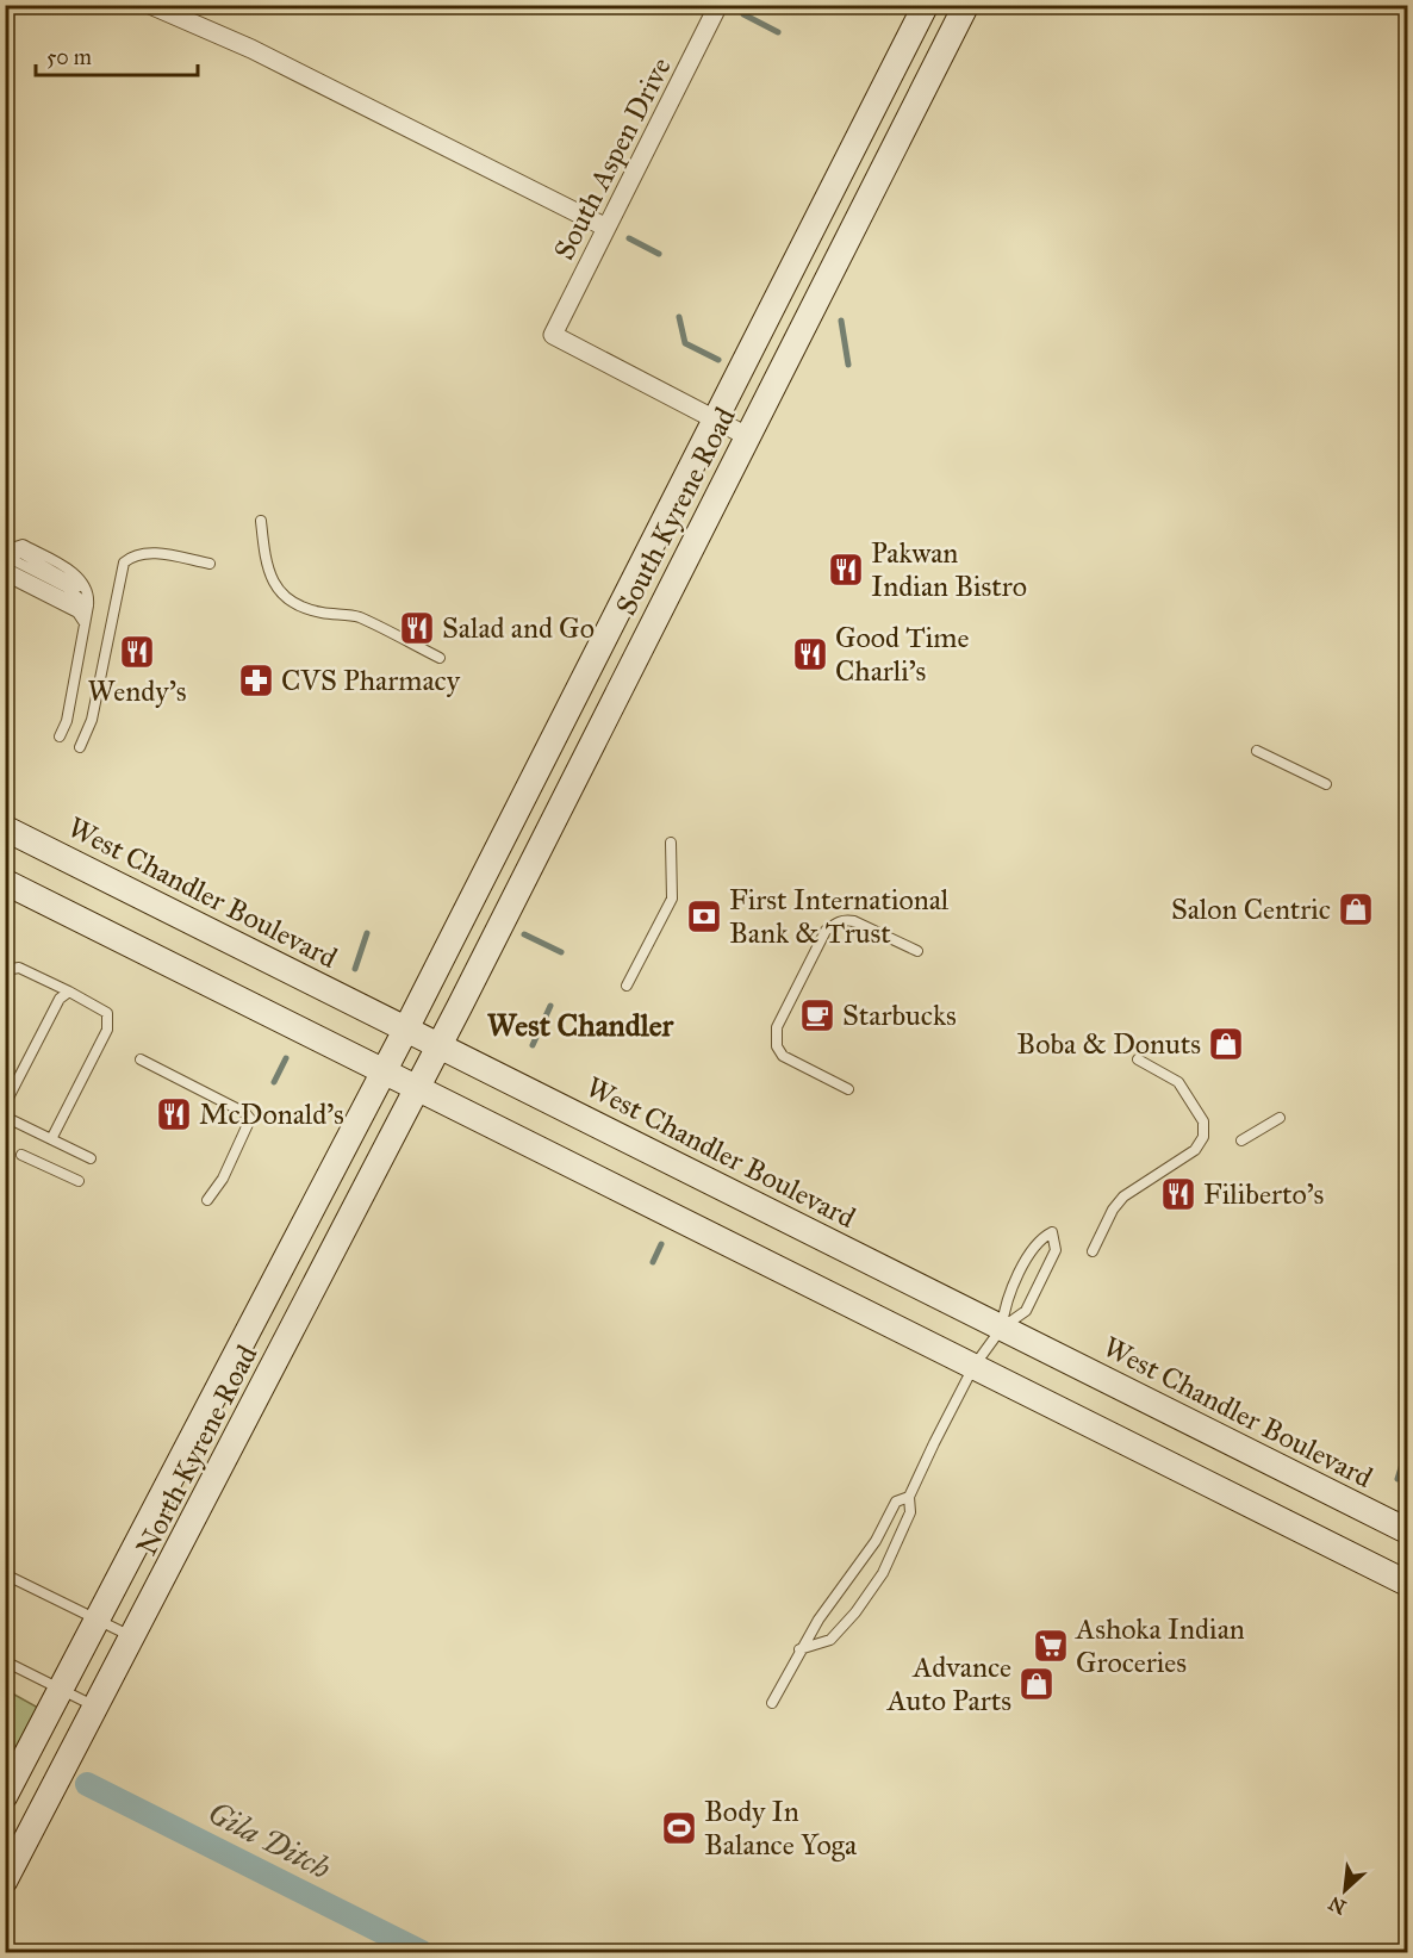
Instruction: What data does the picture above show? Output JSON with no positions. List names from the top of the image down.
{
  "streets": {
    "main road": ["South Kyrene Road", "West Chandler Boulevard", "North Kyrene Road"],
    "street": ["South Aspen Drive"]
  },
  "crossings": [
    ["South Aspen Drive", "South Kyrene Road"],
    ["South Kyrene Road", "West Chandler Boulevard"],
    ["South Kyrene Road", "North Kyrene Road"],
    ["West Chandler Boulevard", "North Kyrene Road"]
  ],
  "districts": ["West Chandler"],
  "water": ["Gila Ditch"],
  "places": {
    "restaurant": [
      "Pakwan Indian Bistro",
      "Salad and Go",
      "Wendy's",
      "Good Time Charli’s",
      "McDonald's",
      "Filiberto's"
    ],
    "pharmacy": ["CVS Pharmacy"],
    "shop": ["Salon Centric", "Boba & Donuts", "Advance Auto Parts"],
    "bank": ["First International Bank & Trust"],
    "cafe": ["Starbucks"],
    "supermarket": ["Ashoka Indian Groceries"],
    "sports": ["Body In Balance Yoga"]
  },
  "scale_bar": "50 m",
  "north": "bottom left"
}
